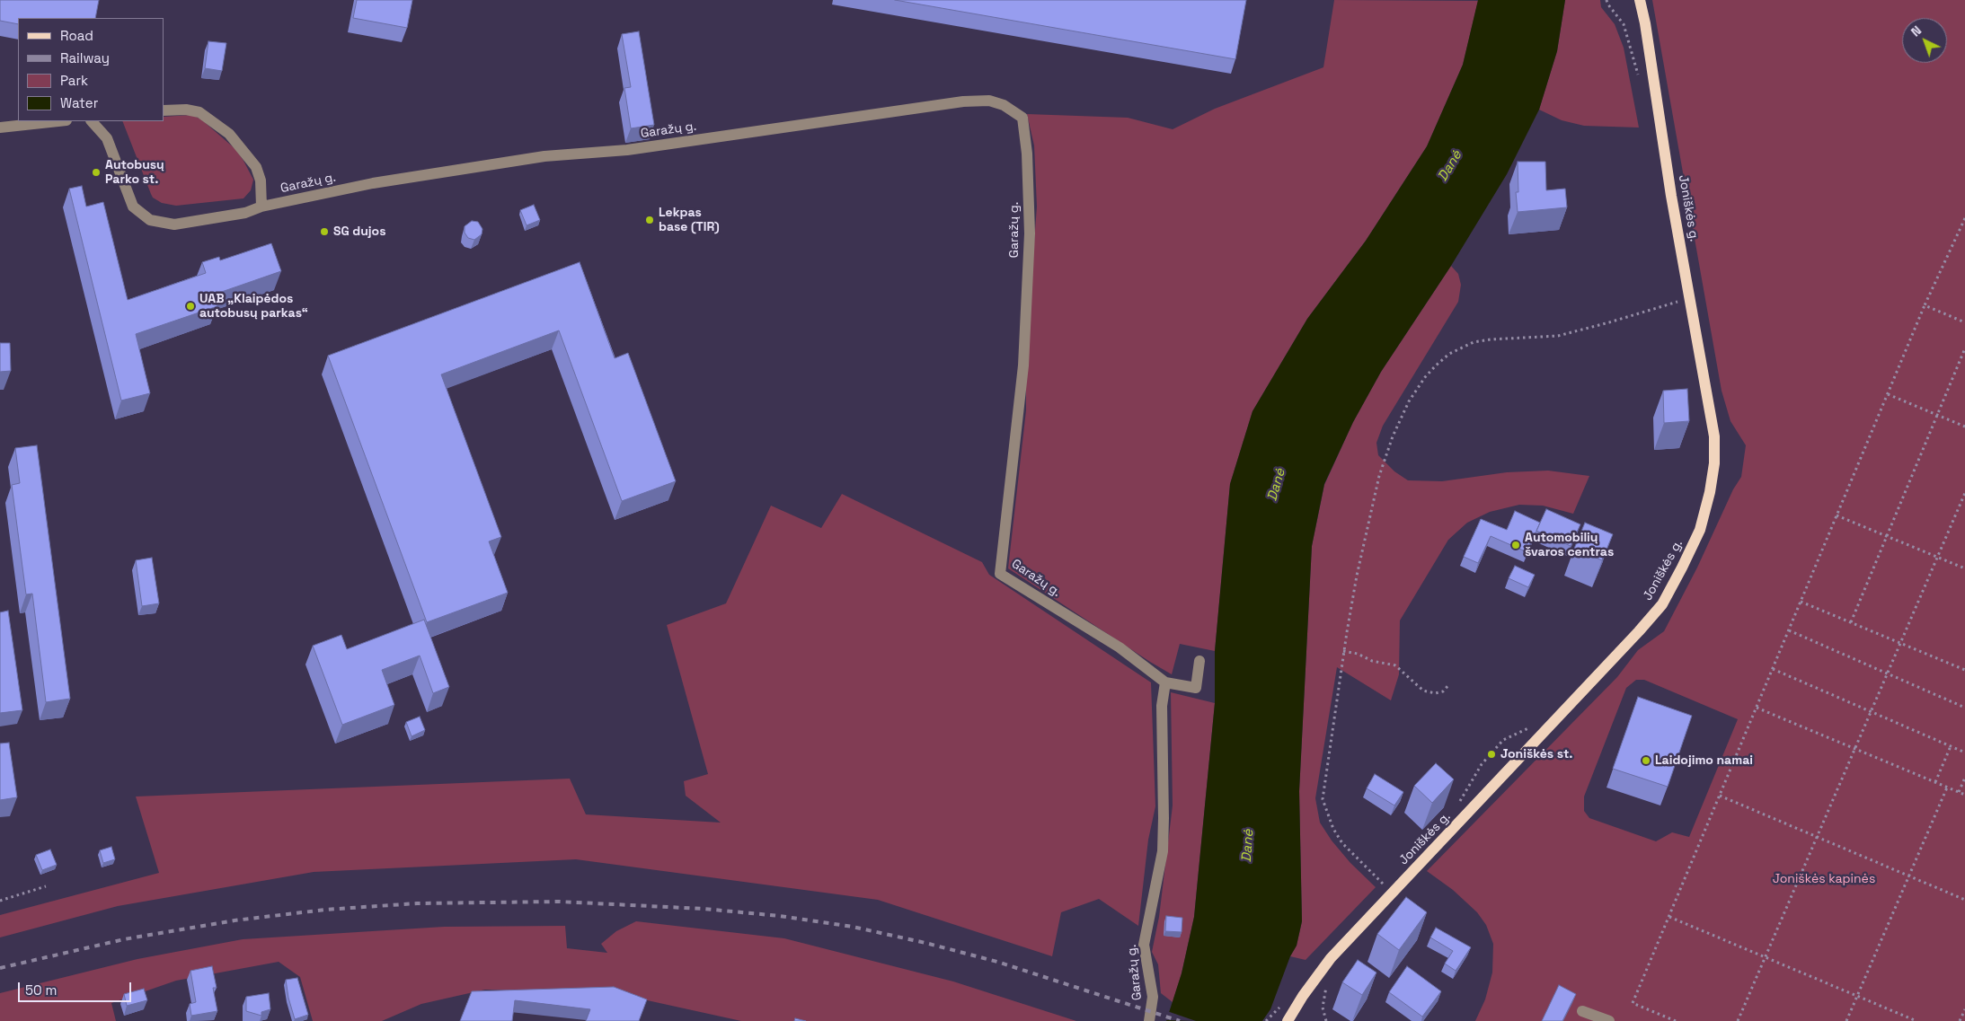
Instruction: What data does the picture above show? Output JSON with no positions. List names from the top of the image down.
{
  "streets": {
    "main road": ["Joniškės g."],
    "street": ["Garažų g."]
  },
  "water": ["Danė"],
  "parks": ["Joniškės kapinės"],
  "places": [
    "Autobusų Parko st.",
    "Lekpas base (TIR)",
    "SG dujos",
    "UAB „Klaipėdos autobusų parkas“",
    "Automobilių švaros centras",
    "Joniškės st.",
    "Laidojimo namai"
  ],
  "legend": [
    "Road",
    "Railway",
    "Park",
    "Water"
  ],
  "scale_bar": "50 m",
  "north": "top left"
}
